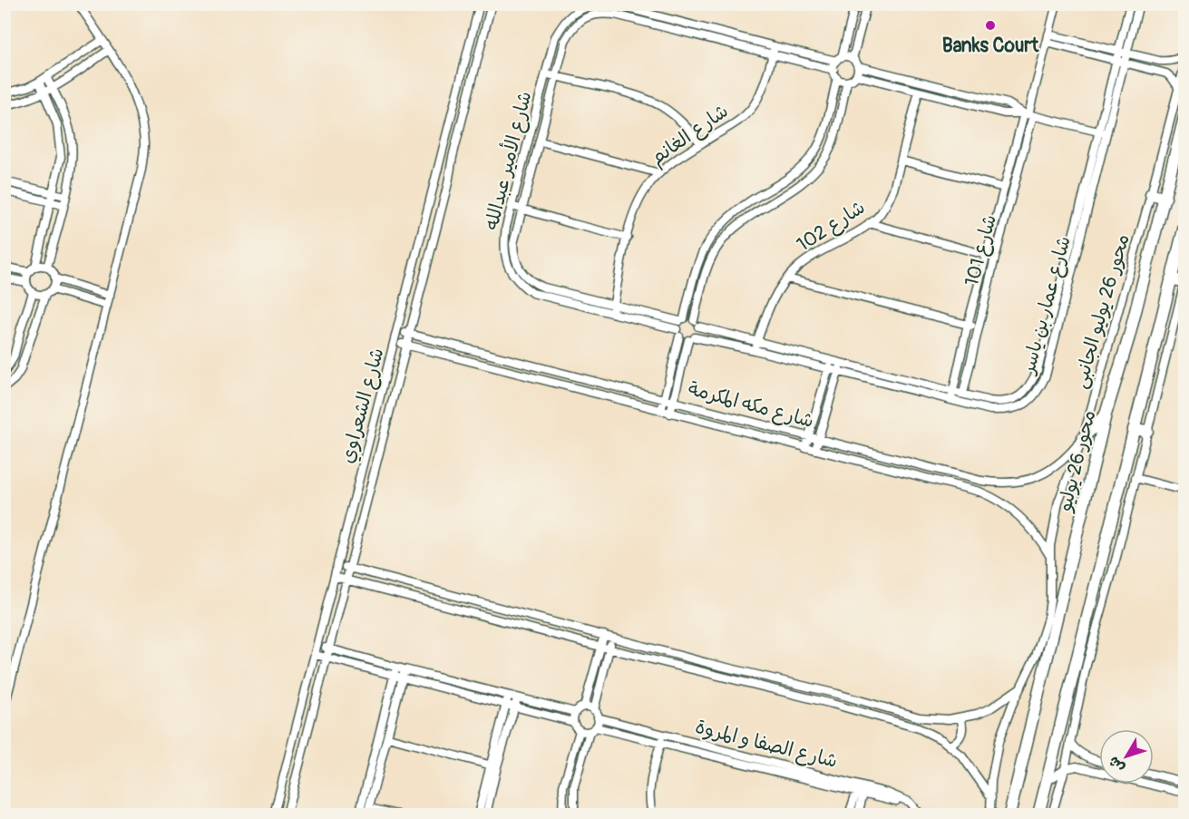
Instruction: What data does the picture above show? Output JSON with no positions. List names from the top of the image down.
{
  "streets": {
    "highway": ["محور 26 يوليو"],
    "street": [
      "شارع الغانم",
      "شارع الأمير عبدالله",
      "شارع 102",
      "شارع 101",
      "شارع عمار بن ياسر",
      "محور 26 يوليو الجانبى",
      "شارع مكه المكرمة",
      "شارع الشعراوي",
      "شارع الصفا و المروة"
    ]
  },
  "crossings": [
    ["شارع الغانم", "شارع الأمير عبدالله"],
    ["شارع الأمير عبدالله", "شارع عمار بن ياسر"],
    ["شارع 102", "شارع عمار بن ياسر"],
    ["شارع 101", "شارع عمار بن ياسر"],
    ["محور 26 يوليو الجانبى", "شارع مكه المكرمة"],
    ["شارع مكه المكرمة", "شارع الشعراوي"]
  ],
  "places": ["Banks Court"],
  "north": "bottom left"
}
